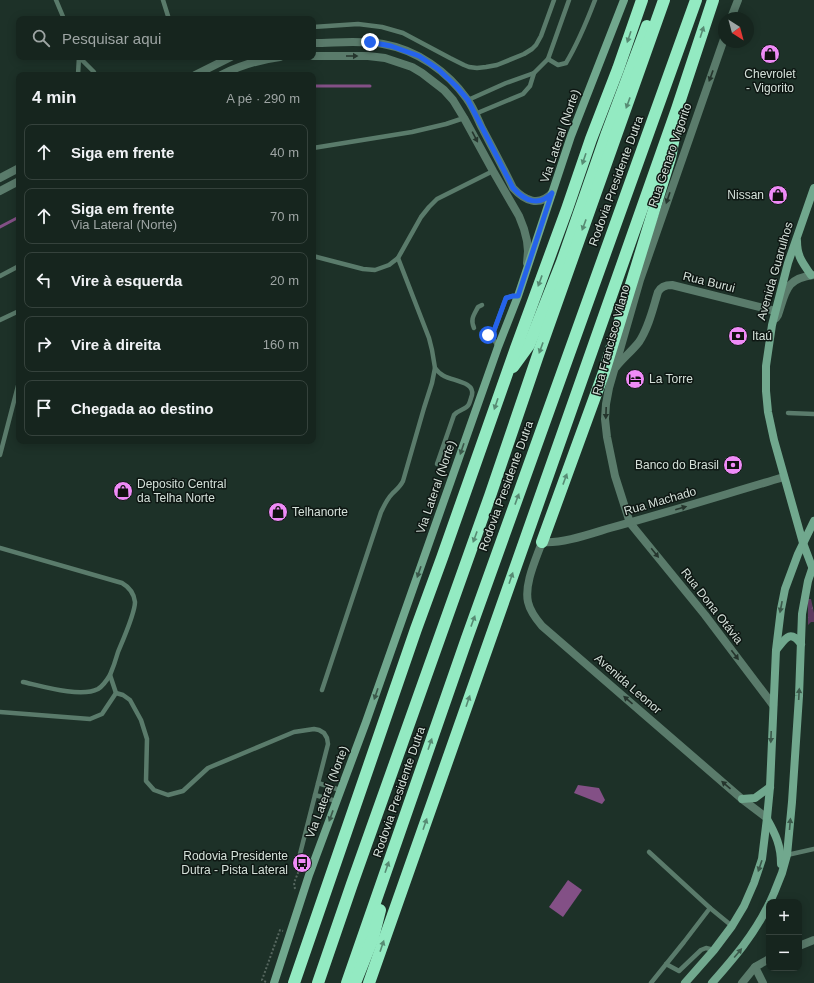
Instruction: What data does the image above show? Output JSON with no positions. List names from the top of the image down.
{
  "streets": {
    "highway": ["Rodovia Presidente Dutra"],
    "main road": ["Via Lateral (Norte)", "Avenida Guarulhos"],
    "street": [
      "Rua Genaro Vigorito",
      "Rua Burui",
      "Rua Francisco Vilano",
      "Rua Machado",
      "Rua Dona Otávia",
      "Avenida Leonor"
    ]
  },
  "crossings": [
    ["Rua Genaro Vigorito", "Rua Francisco Vilano"],
    ["Avenida Guarulhos", "Rua Burui"],
    ["Avenida Guarulhos", "Rua Machado"],
    ["Rua Burui", "Rua Francisco Vilano"],
    ["Rua Francisco Vilano", "Rua Machado"],
    ["Rua Francisco Vilano", "Rua Dona Otávia"],
    ["Rua Machado", "Rua Dona Otávia"],
    ["Rua Machado", "Avenida Leonor"]
  ],
  "one_way": [
    "Via Lateral (Norte)",
    "Rua Genaro Vigorito",
    "Rua Francisco Vilano",
    "Rua Machado",
    "Rua Dona Otávia",
    "Avenida Leonor"
  ],
  "places": {
    "shop": [
      "Chevrolet - Vigorito",
      "Nissan",
      "Deposito Central da Telha Norte",
      "Telhanorte"
    ],
    "bank": ["Itaú", "Banco do Brasil"],
    "hotel": ["La Torre"],
    "bus stop": ["Rodovia Presidente Dutra - Pista Lateral"]
  },
  "north": "bottom right",
  "page": {
    "search": "Pesquisar aqui",
    "heading": ["4 min", "A pé · 290 m"],
    "list": [
      ["Siga em frente", "40 m"],
      ["Siga em frente", "Via Lateral (Norte)", "70 m"],
      ["Vire à esquerda", "20 m"],
      ["Vire à direita", "160 m"],
      "Chegada ao destino"
    ],
    "map_buttons": ["+", "−"]
  }
}
